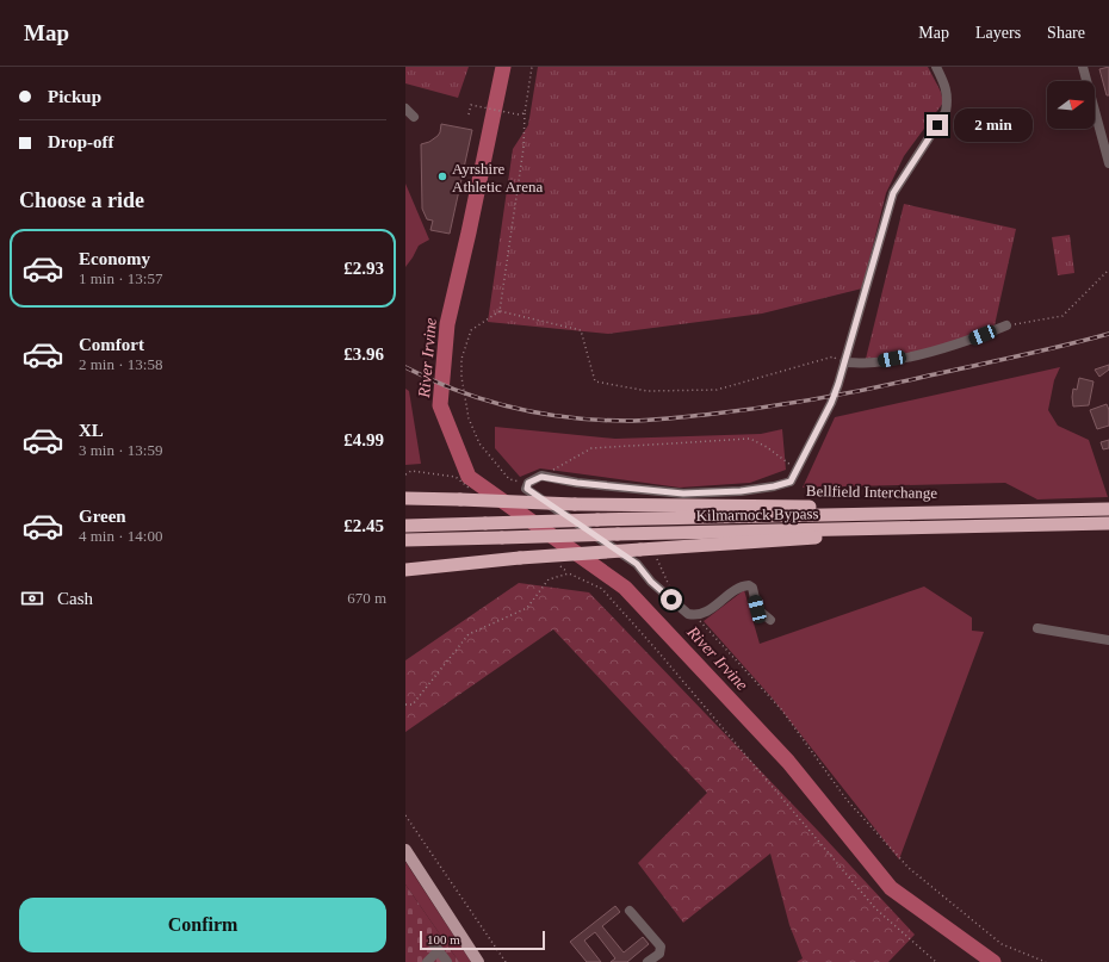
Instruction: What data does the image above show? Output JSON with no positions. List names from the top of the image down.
{
  "streets": {
    "highway": ["Bellfield Interchange", "Kilmarnock Bypass"]
  },
  "crossings": [
    ["Bellfield Interchange", "Kilmarnock Bypass"]
  ],
  "water": ["River Irvine"],
  "places": ["Ayrshire Athletic Arena"],
  "scale_bar": "100 m",
  "north": "right",
  "page": {
    "header": "Map",
    "nav": ["Map", "Layers", "Share"],
    "banner": ["Pickup", "Drop-off"],
    "bubble": "2 min",
    "heading": "Choose a ride",
    "list": [
      {
        "name": "Economy",
        "note": "1 min · 13:57",
        "value": "£2.93"
      },
      {
        "name": "Comfort",
        "note": "2 min · 13:58",
        "value": "£3.96"
      },
      {
        "name": "XL",
        "note": "3 min · 13:59",
        "value": "£4.99"
      },
      {
        "name": "Green",
        "note": "4 min · 14:00",
        "value": "£2.45"
      }
    ],
    "pay": ["Cash", "670 m"],
    "buttons": "Confirm",
    "scale": "100 m"
  }
}
